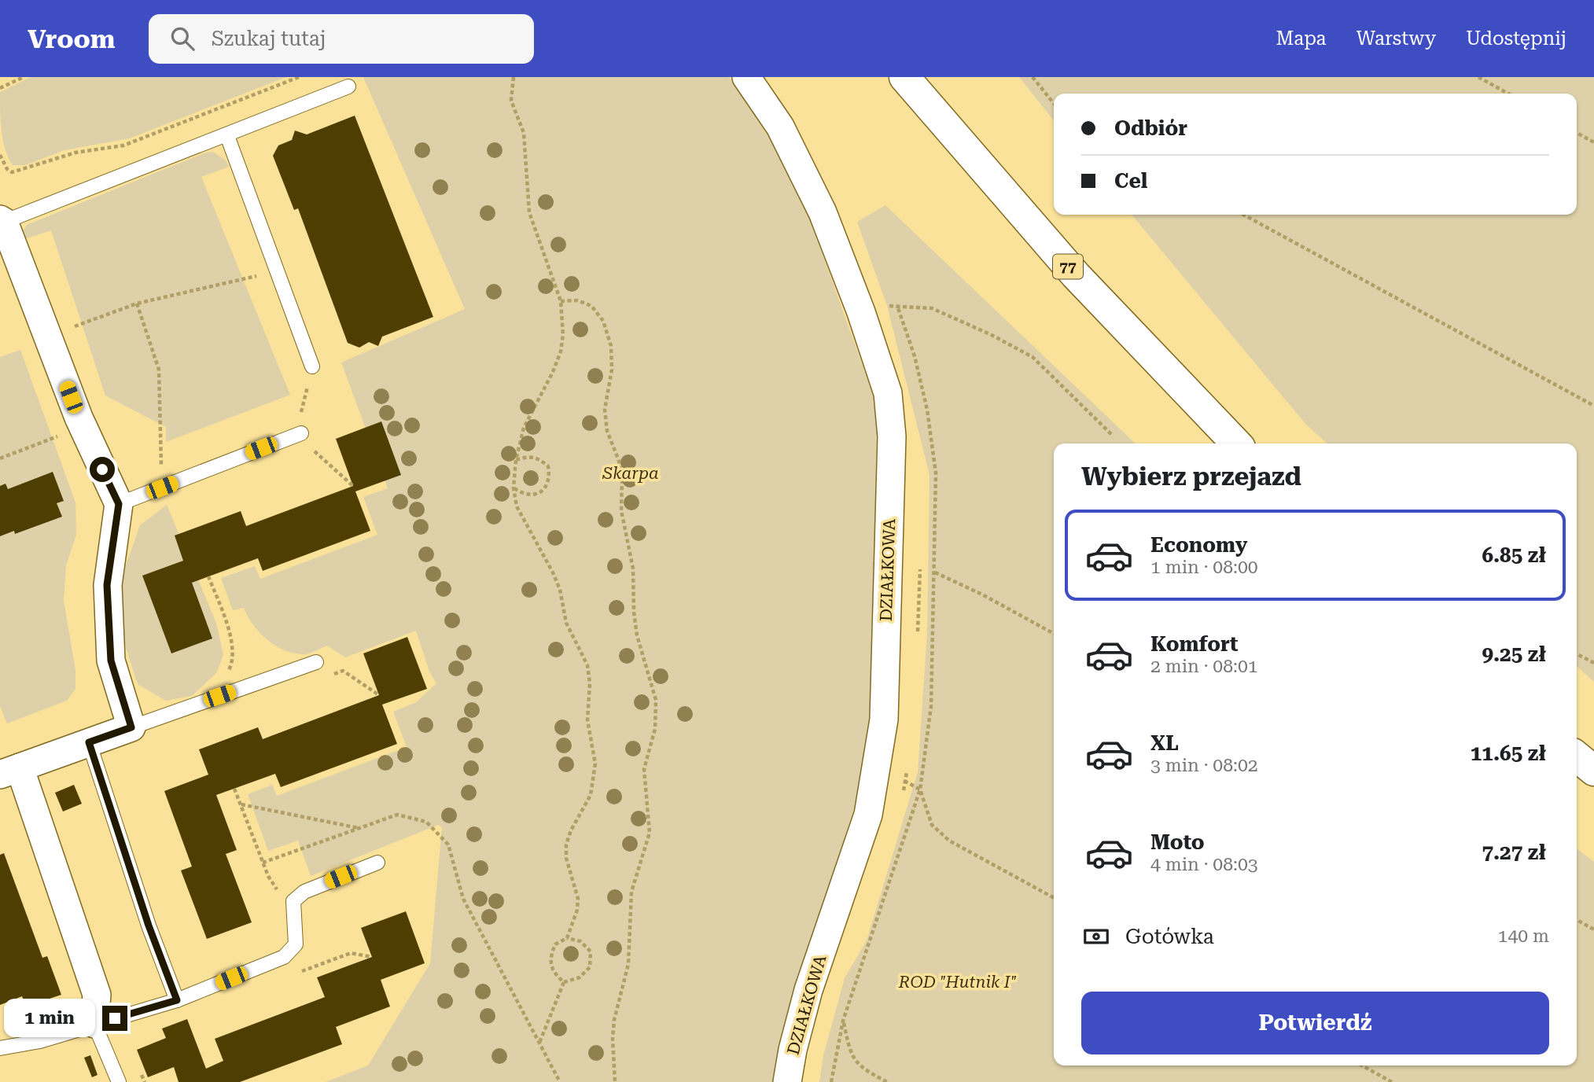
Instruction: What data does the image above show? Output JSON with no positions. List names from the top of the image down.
{
  "streets": {
    "main road": ["77"],
    "street": ["DZIAŁKOWA"]
  },
  "parks": ["Skarpa", "ROD \"Hutnik I\""],
  "page": {
    "header": "Vroom",
    "search": "Szukaj tutaj",
    "nav": ["Mapa", "Warstwy", "Udostępnij"],
    "banner": ["Odbiór", "Cel"],
    "heading": "Wybierz przejazd",
    "list": [
      {
        "name": "Economy",
        "note": "1 min · 08:00",
        "value": "6.85 zł"
      },
      {
        "name": "Komfort",
        "note": "2 min · 08:01",
        "value": "9.25 zł"
      },
      {
        "name": "XL",
        "note": "3 min · 08:02",
        "value": "11.65 zł"
      },
      {
        "name": "Moto",
        "note": "4 min · 08:03",
        "value": "7.27 zł"
      }
    ],
    "pay": ["Gotówka", "140 m"],
    "buttons": "Potwierdź",
    "bubble": "1 min"
  }
}
